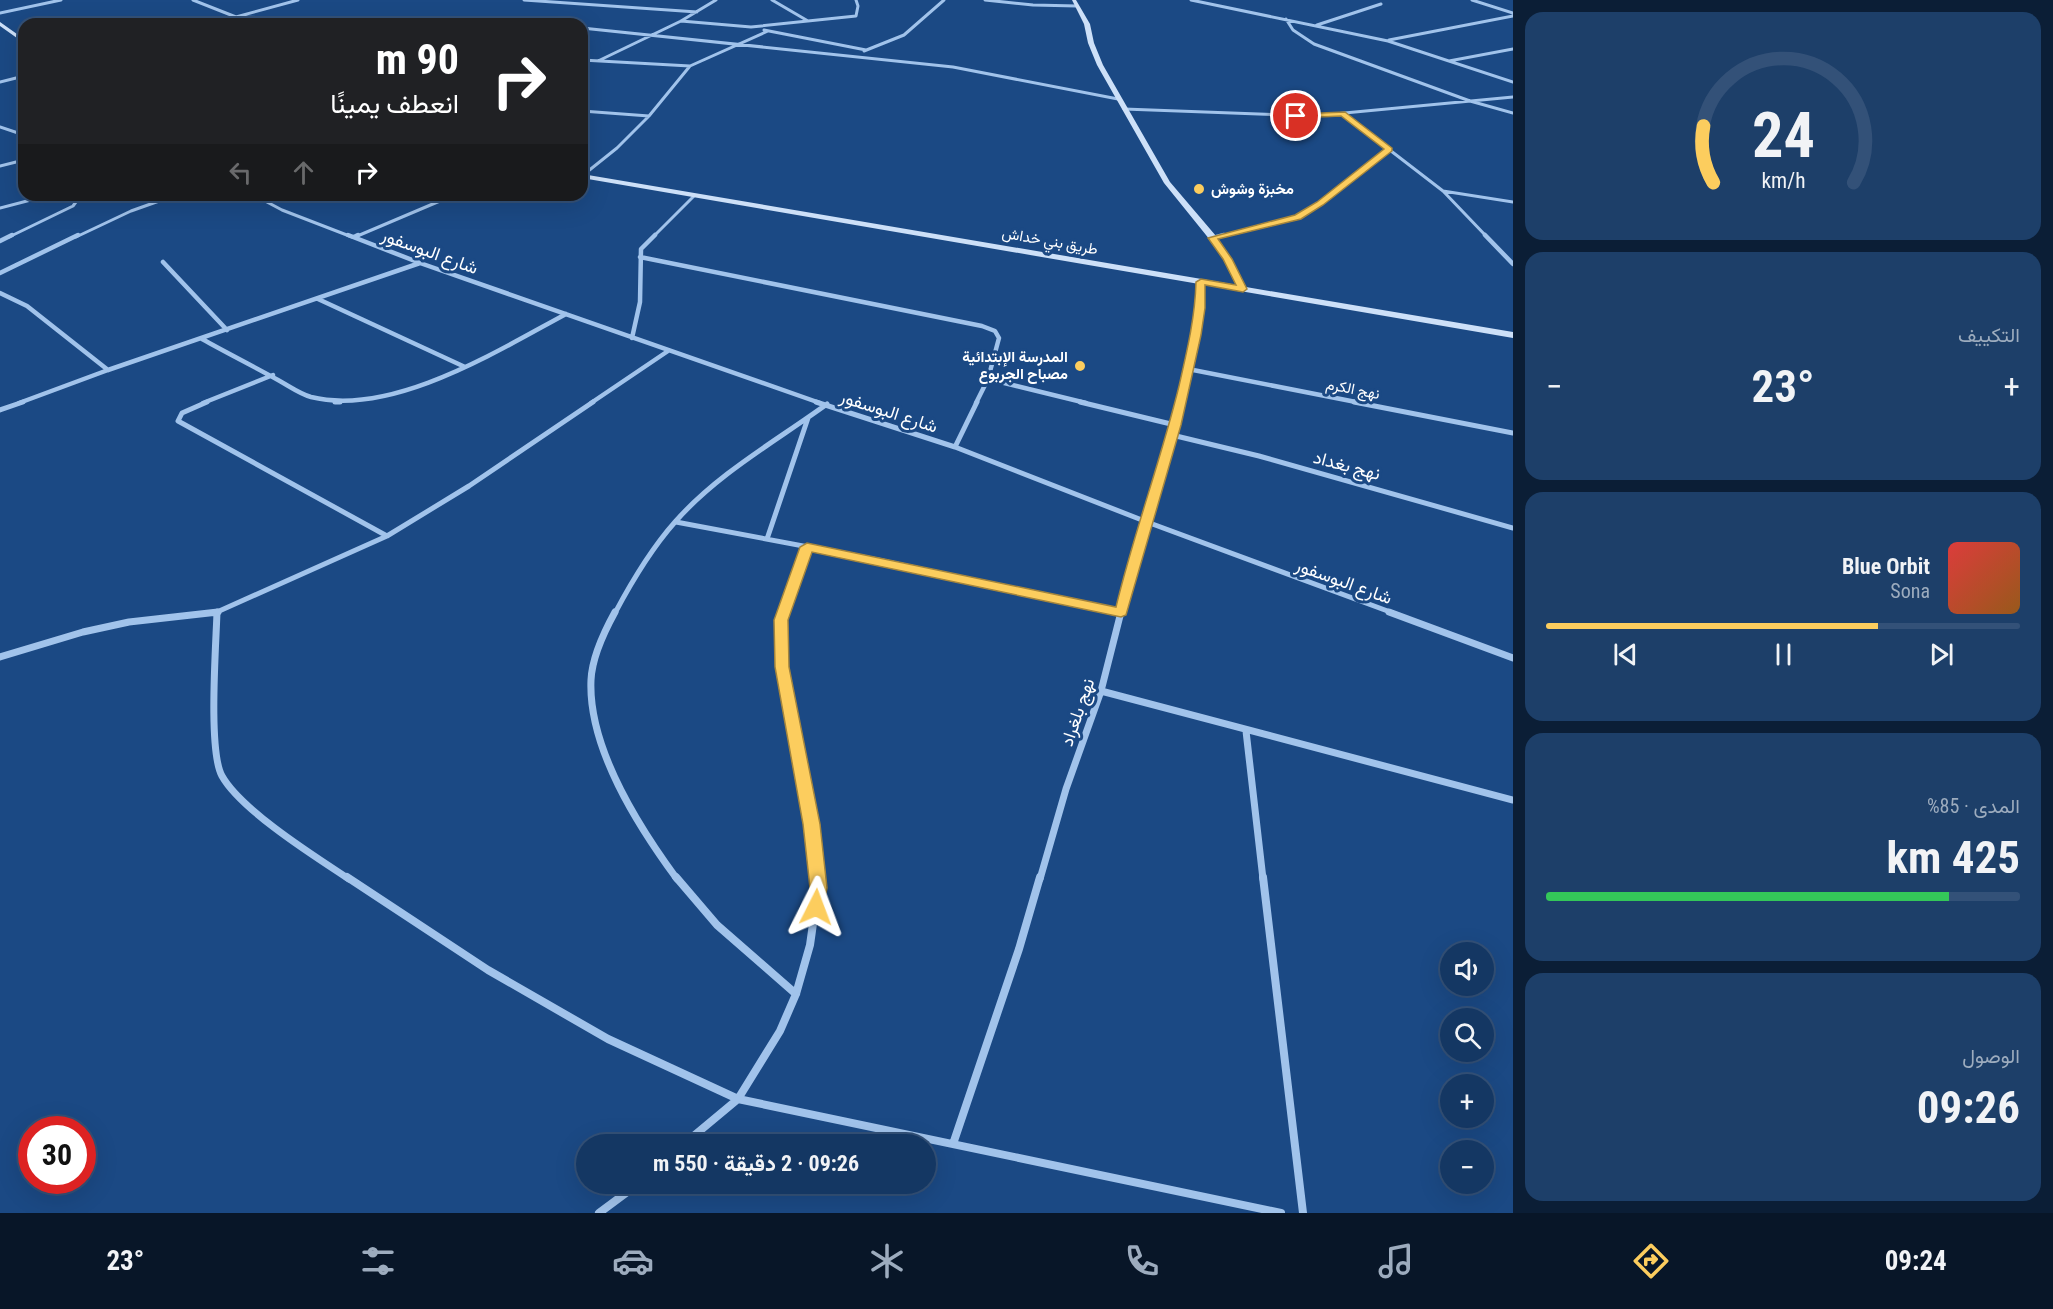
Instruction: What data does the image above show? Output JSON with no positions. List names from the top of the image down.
{
  "streets": {
    "main road": ["طريق بني خداش"],
    "street": [
      "شارع البوسفور",
      "نهج الكرم",
      "نهج بغداد",
      "نهج بلغراد"
    ]
  },
  "crossings": [
    ["طريق بني خداش", "نهج بلغراد"],
    ["شارع البوسفور", "نهج بلغراد"],
    ["نهج الكرم", "نهج بلغراد"],
    ["نهج بغداد", "نهج بلغراد"]
  ],
  "places": ["مخبزة وشوش", "المدرسة الإبتدائية مصباح الجربوع"],
  "page": {
    "turn": ["90 m", "انعطف يمينًا"],
    "tile": [
      "التكييف",
      ["المدى · 85%", "425 km"],
      ["الوصول", "09:26"]
    ],
    "heat": ["−", "23°", "+"],
    "song": ["Blue Orbit", "Sona"],
    "map_buttons": ["+", "−"],
    "limit": "30",
    "trip": "09:26 · 2 دقيقة · 550 m",
    "tabs": ["09:24", "23°"],
    "gauge": ["24", "km/h"]
  }
}
